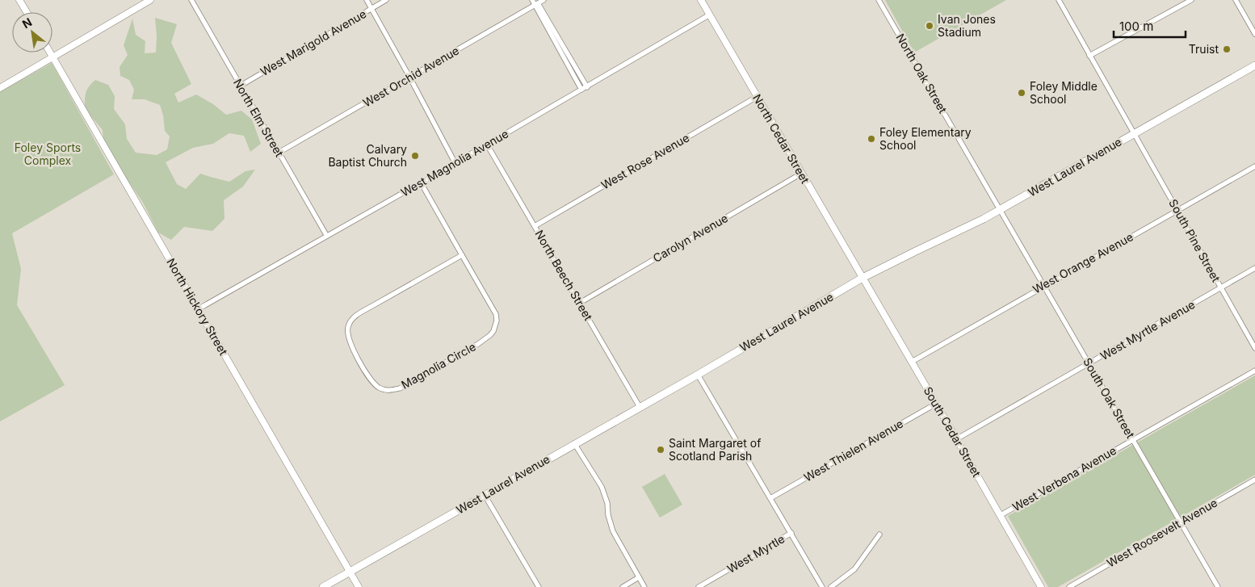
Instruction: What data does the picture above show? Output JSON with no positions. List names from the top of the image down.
{
  "streets": {
    "main road": ["West Laurel Avenue"],
    "street": [
      "West Marigold Avenue",
      "North Oak Street",
      "West Orchid Avenue",
      "North Elm Street",
      "North Cedar Street",
      "West Rose Avenue",
      "West Magnolia Avenue",
      "Carolyn Avenue",
      "South Pine Street",
      "West Orange Avenue",
      "North Beech Street",
      "North Hickory Street",
      "West Myrtle Avenue",
      "Magnolia Circle",
      "South Oak Street",
      "South Cedar Street",
      "West Thielen Avenue",
      "West Verbena Avenue",
      "West Roosevelt Avenue",
      "West Myrtle"
    ]
  },
  "crossings": [
    ["West Marigold Avenue", "North Elm Street"],
    ["North Oak Street", "West Laurel Avenue"],
    ["North Oak Street", "South Oak Street"],
    ["West Orchid Avenue", "North Elm Street"],
    ["North Elm Street", "West Magnolia Avenue"],
    ["North Cedar Street", "West Rose Avenue"],
    ["North Cedar Street", "West Magnolia Avenue"],
    ["North Cedar Street", "West Laurel Avenue"],
    ["North Cedar Street", "Carolyn Avenue"],
    ["North Cedar Street", "South Cedar Street"],
    ["West Rose Avenue", "North Beech Street"],
    ["West Magnolia Avenue", "North Beech Street"],
    ["West Magnolia Avenue", "North Hickory Street"],
    ["West Magnolia Avenue", "Magnolia Circle"],
    ["West Laurel Avenue", "South Pine Street"],
    ["West Laurel Avenue", "North Beech Street"],
    ["West Laurel Avenue", "North Hickory Street"],
    ["West Laurel Avenue", "South Oak Street"],
    ["West Laurel Avenue", "South Cedar Street"],
    ["Carolyn Avenue", "North Beech Street"],
    ["South Pine Street", "West Orange Avenue"],
    ["South Pine Street", "West Myrtle Avenue"],
    ["West Orange Avenue", "South Oak Street"],
    ["West Orange Avenue", "South Cedar Street"],
    ["West Myrtle Avenue", "South Oak Street"],
    ["West Myrtle Avenue", "South Cedar Street"],
    ["South Oak Street", "West Verbena Avenue"],
    ["South Oak Street", "West Roosevelt Avenue"],
    ["South Cedar Street", "West Thielen Avenue"],
    ["South Cedar Street", "West Verbena Avenue"]
  ],
  "parks": ["Foley Sports Complex"],
  "places": [
    "Ivan Jones Stadium",
    "Truist",
    "Foley Middle School",
    "Foley Elementary School",
    "Calvary Baptist Church",
    "Saint Margaret of Scotland Parish"
  ],
  "scale_bar": "100 m",
  "north": "top left"
}
